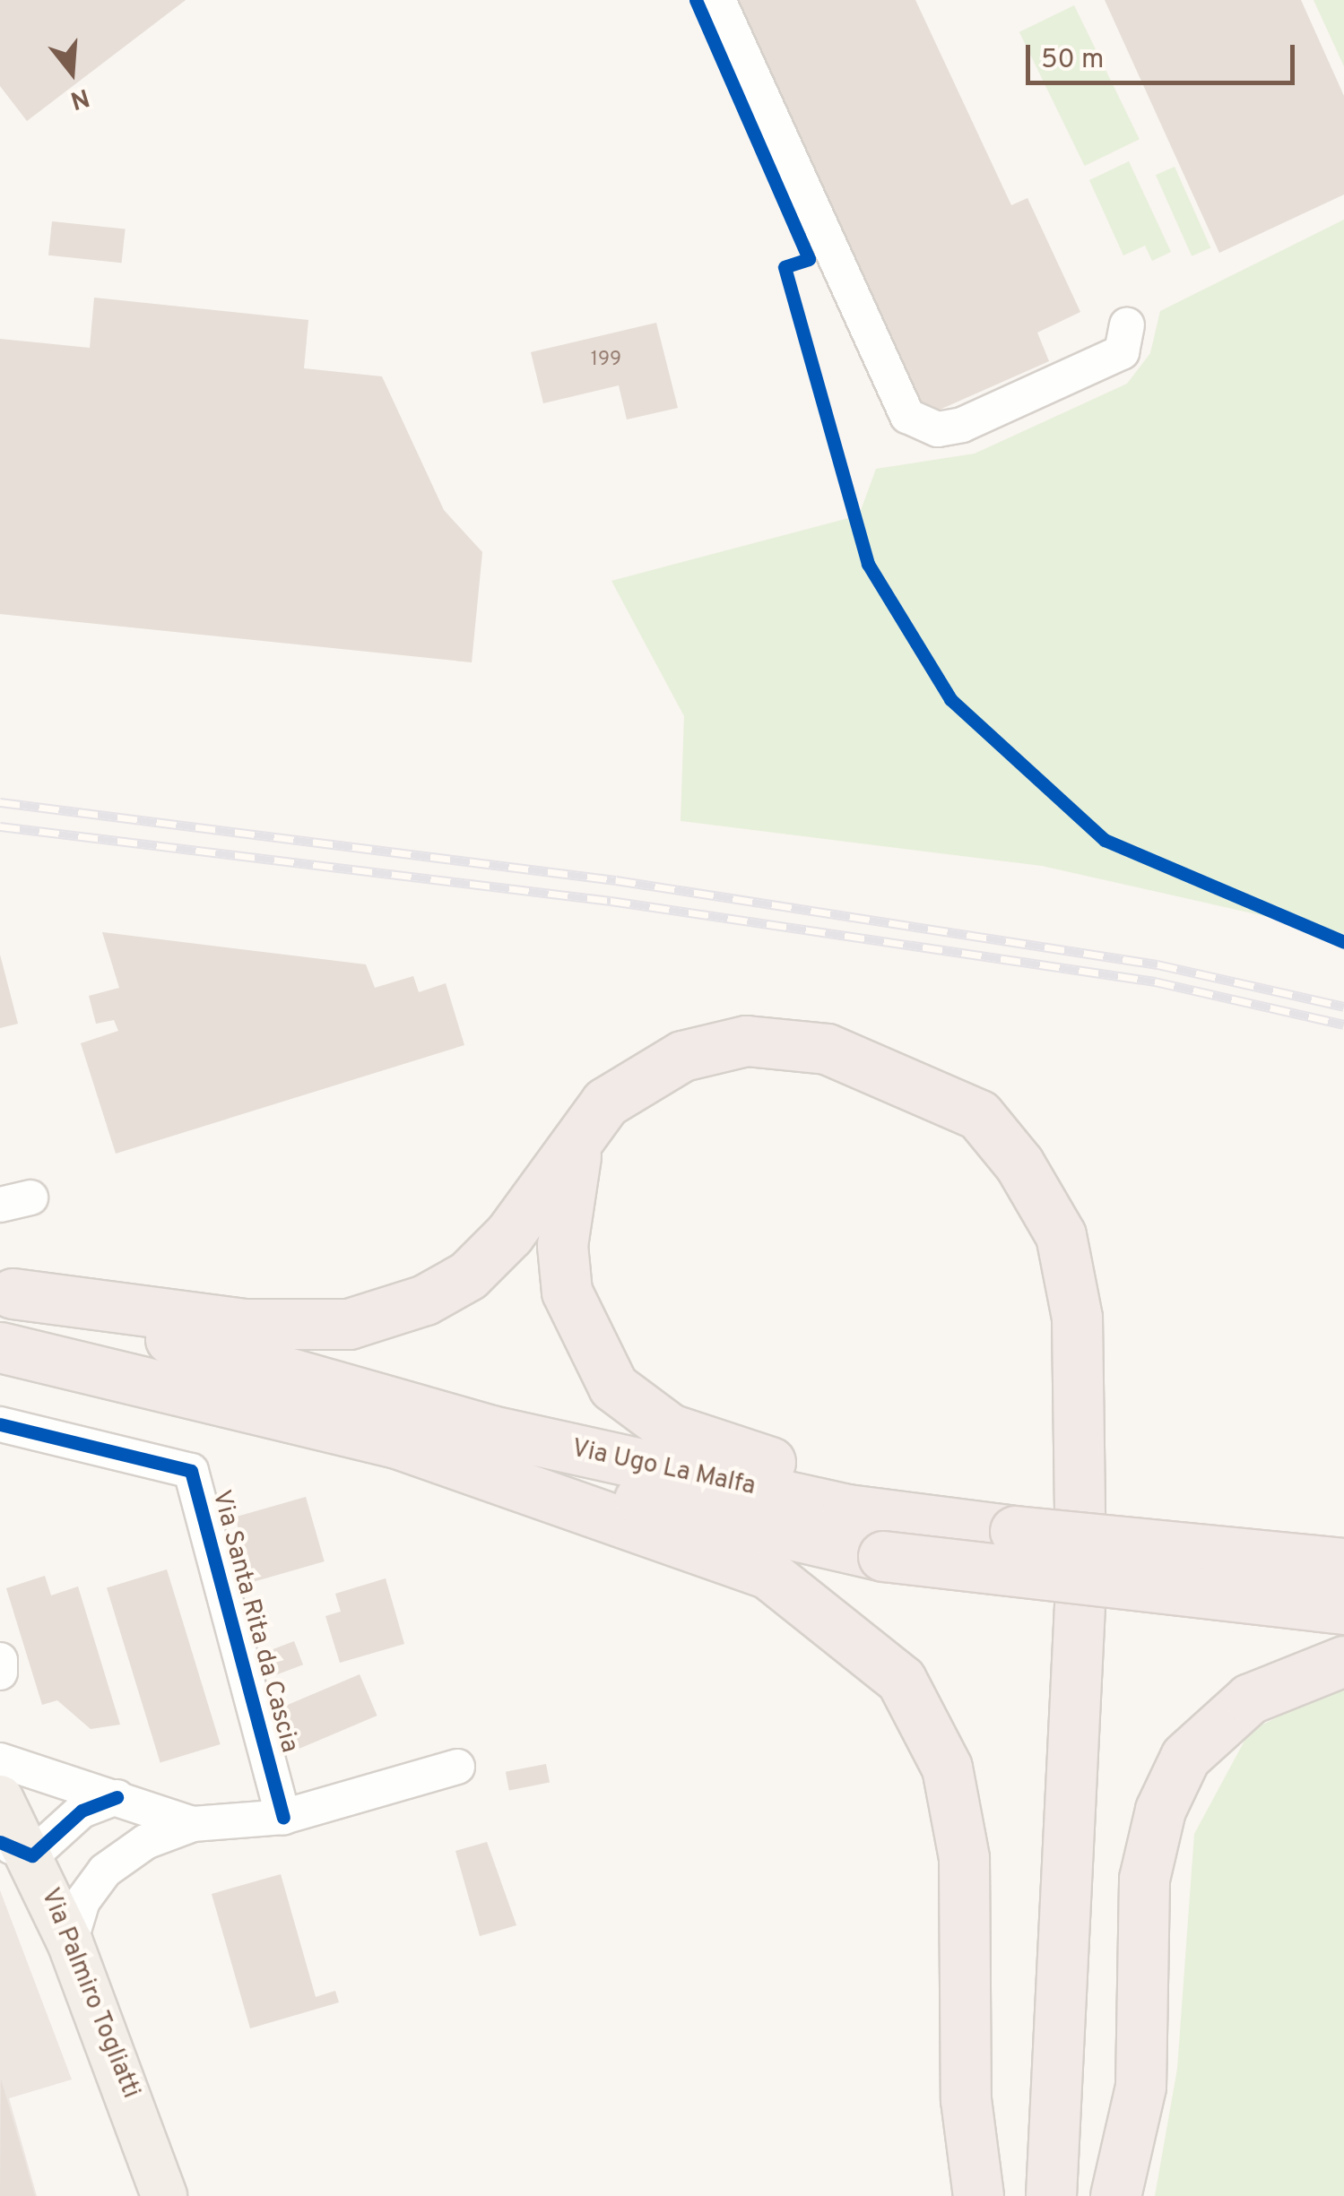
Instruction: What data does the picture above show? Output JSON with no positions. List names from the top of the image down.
{
  "streets": {
    "highway": ["Via Ugo La Malfa"],
    "main road": ["Via Palmiro Togliatti"],
    "street": ["Via Santa Rita da Cascia"]
  },
  "house_numbers": ["199"],
  "scale_bar": "50 m",
  "north": "bottom"
}
